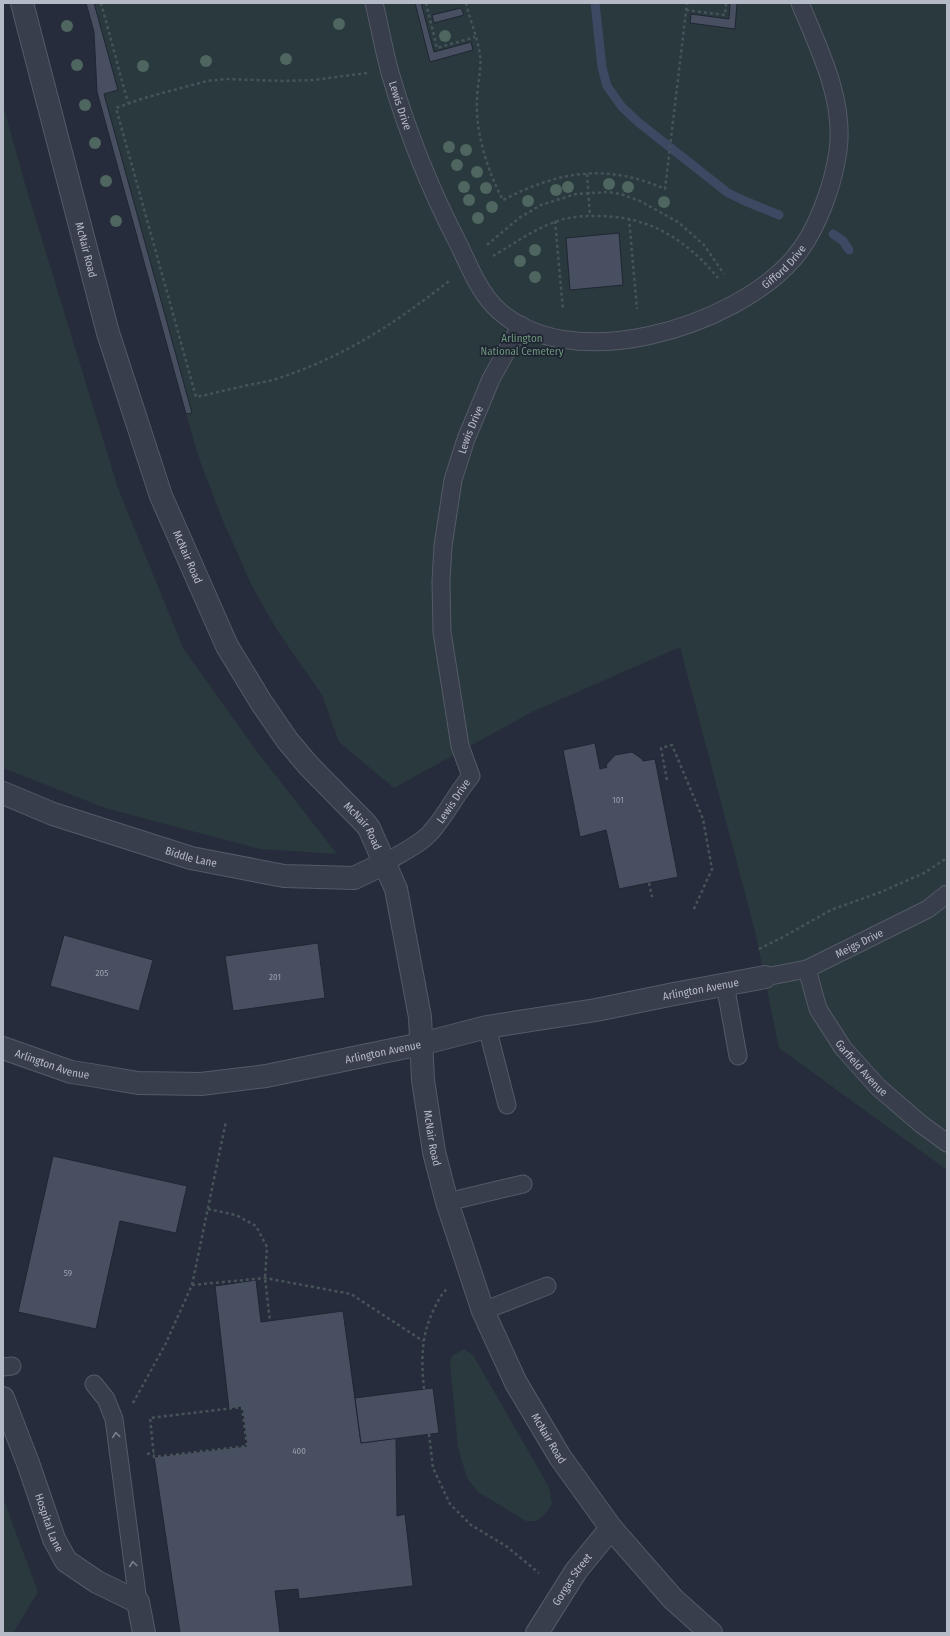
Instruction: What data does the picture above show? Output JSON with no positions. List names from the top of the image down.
{
  "streets": {
    "street": [
      "McNair Road",
      "Biddle Lane",
      "Arlington Avenue",
      "Hospital Lane",
      "Gorgas Street"
    ],
    "lane": [
      "Lewis Drive",
      "Gifford Drive",
      "Meigs Drive",
      "Garfield Avenue"
    ]
  },
  "crossings": [
    ["Lewis Drive", "McNair Road"],
    ["Lewis Drive", "Gifford Drive"],
    ["Lewis Drive", "Biddle Lane"],
    ["McNair Road", "Biddle Lane"],
    ["McNair Road", "Arlington Avenue"],
    ["McNair Road", "Gorgas Street"],
    ["Meigs Drive", "Arlington Avenue"],
    ["Meigs Drive", "Garfield Avenue"]
  ],
  "parks": ["Arlington National Cemetery"],
  "house_numbers": [
    "101",
    "205",
    "201",
    "59",
    "400"
  ]
}
